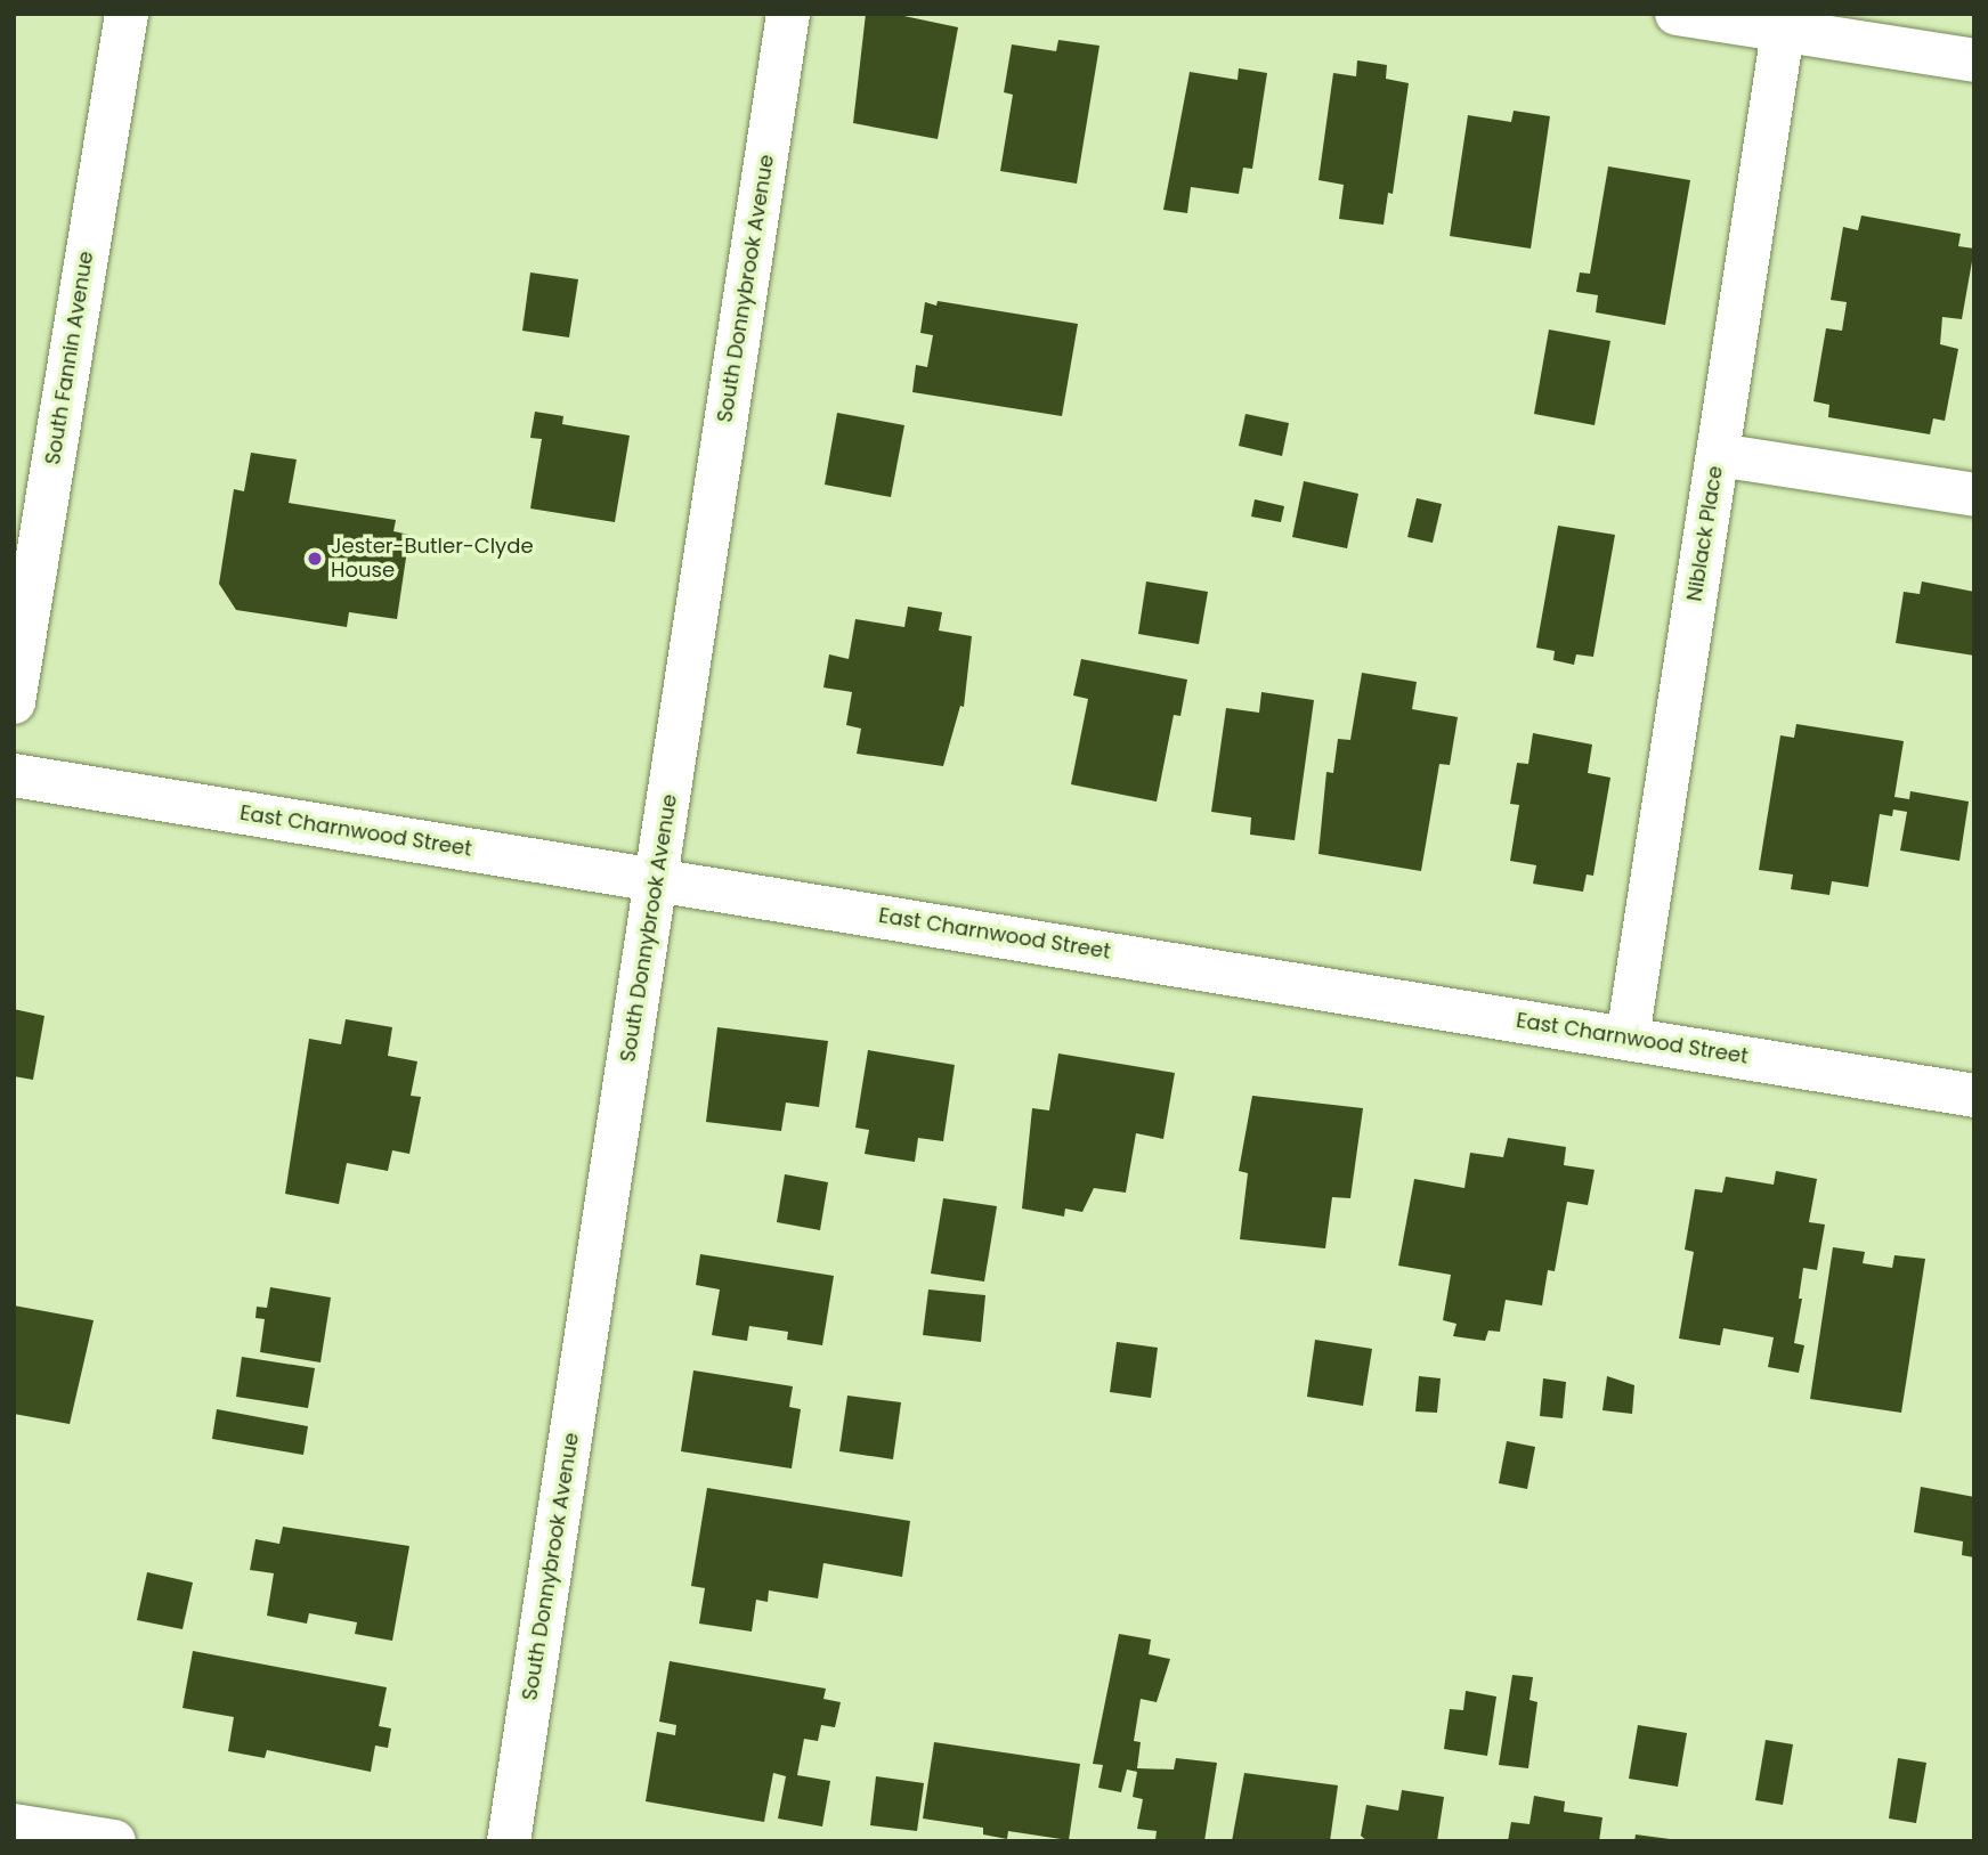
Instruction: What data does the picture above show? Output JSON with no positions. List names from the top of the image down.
{
  "streets": {
    "street": [
      "South Donnybrook Avenue",
      "South Fannin Avenue",
      "Niblack Place",
      "East Charnwood Street"
    ]
  },
  "crossings": [
    ["South Donnybrook Avenue", "East Charnwood Street"],
    ["Niblack Place", "East Charnwood Street"]
  ],
  "places": ["Jester-Butler-Clyde House"]
}
